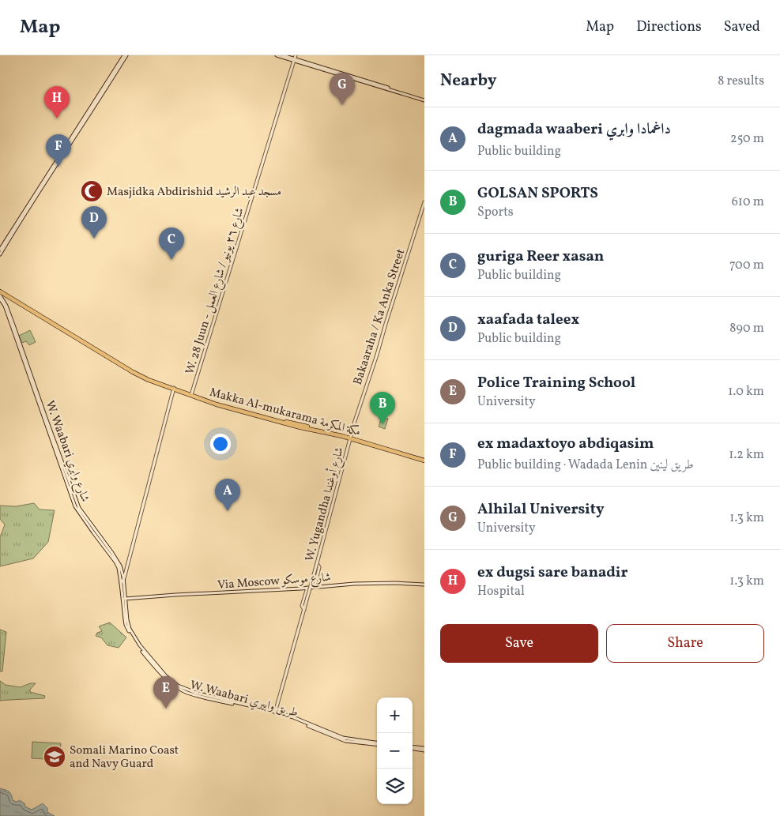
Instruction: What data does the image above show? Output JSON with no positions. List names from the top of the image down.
{
  "streets": {
    "highway": ["Makka Al-mukarama مكة المكرمة"],
    "main road": [
      "W. 28 Juun - شارع ٢٦ يونيو / شارع العمل",
      "Bakaaraha / Ka Anka Street",
      "W. Waabari شارع وابري",
      "W. Yugandha شارع أوغندا",
      "Via Moscow شارع موسكو",
      "W. Waabari طريق وابيري"
    ]
  },
  "crossings": [
    ["W. 28 Juun - شارع ٢٦ يونيو / شارع العمل", "Makka Al-mukarama مكة المكرمة"],
    ["Bakaaraha / Ka Anka Street", "Makka Al-mukarama مكة المكرمة"],
    ["Bakaaraha / Ka Anka Street", "W. Yugandha شارع أوغندا"],
    ["Makka Al-mukarama مكة المكرمة", "W. Yugandha شارع أوغندا"],
    ["W. Waabari شارع وابري", "W. Yugandha شارع أوغندا"],
    ["W. Waabari شارع وابري", "Via Moscow شارع موسكو"],
    ["W. Waabari شارع وابري", "W. Waabari طريق وابيري"],
    ["W. Yugandha شارع أوغندا", "W. Waabari طريق وابيري"]
  ],
  "places": {
    "mosque": ["Masjidka Abdirishid مسجد عبد الرشيد"],
    "school or university": ["Somali Marino Coast and Navy Guard"]
  },
  "page": {
    "header": "Map",
    "nav": ["Map", "Directions", "Saved"],
    "heading": ["Nearby", "8 results"],
    "pins": [
      "G",
      "H",
      "F",
      "D",
      "C",
      "B",
      "A",
      "E"
    ],
    "list": [
      {
        "mark": "A",
        "name": "dagmada waaberi داغمادا وابري",
        "note": "Public building",
        "value": "250 m"
      },
      {
        "mark": "B",
        "name": "GOLSAN SPORTS",
        "note": "Sports",
        "value": "610 m"
      },
      {
        "mark": "C",
        "name": "guriga Reer xasan",
        "note": "Public building",
        "value": "700 m"
      },
      {
        "mark": "D",
        "name": "xaafada taleex",
        "note": "Public building",
        "value": "890 m"
      },
      {
        "mark": "E",
        "name": "Police Training School",
        "note": "University",
        "value": "1.0 km"
      },
      {
        "mark": "F",
        "name": "ex madaxtoyo abdiqasim",
        "note": "Public building · Wadada Lenin طريق لينين",
        "value": "1.2 km"
      },
      {
        "mark": "G",
        "name": "Alhilal University",
        "note": "University",
        "value": "1.3 km"
      },
      {
        "mark": "H",
        "name": "ex dugsi sare banadir",
        "note": "Hospital",
        "value": "1.3 km"
      }
    ],
    "buttons": ["Save", "Share"],
    "map_buttons": ["+", "−"]
  }
}
